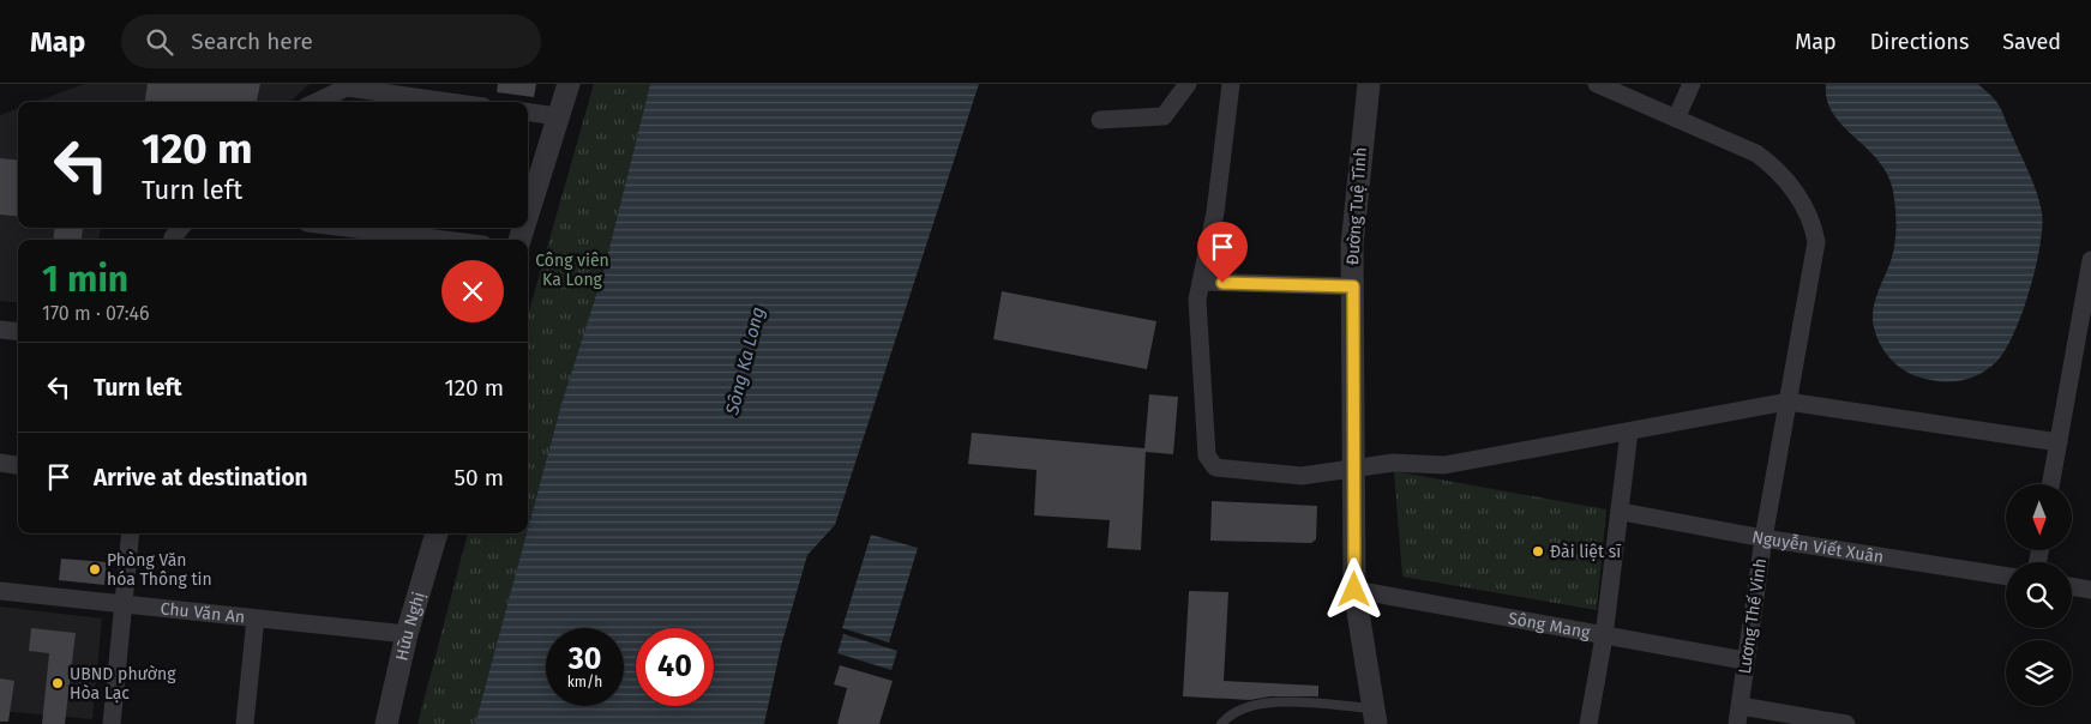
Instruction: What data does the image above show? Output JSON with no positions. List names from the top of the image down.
{
  "streets": {
    "street": [
      "Đường Tuệ Tĩnh",
      "Nguyễn Viết Xuân",
      "Chu Văn An",
      "Lương Thế Vinh",
      "Hữu Nghị",
      "Sông Mang"
    ]
  },
  "crossings": [
    ["Đường Tuệ Tĩnh", "Sông Mang"],
    ["Nguyễn Viết Xuân", "Lương Thế Vinh"],
    ["Chu Văn An", "Hữu Nghị"],
    ["Lương Thế Vinh", "Sông Mang"]
  ],
  "water": ["Sông Ka Long"],
  "parks": ["Công viên Ka Long"],
  "places": ["Đài liệt sĩ", "Phòng Văn hóa Thông tin", "UBND phường Hòa Lạc"],
  "north": "bottom",
  "page": {
    "header": "Map",
    "search": "Search here",
    "nav": ["Map", "Directions", "Saved"],
    "turn": ["120 m", "Turn left"],
    "heading": ["1 min", "170 m · 07:46"],
    "list": [
      {
        "name": "Turn left",
        "value": "120 m"
      },
      {
        "name": "Arrive at destination",
        "value": "50 m"
      }
    ],
    "speed": "30 km/h",
    "limit": "40"
  }
}
